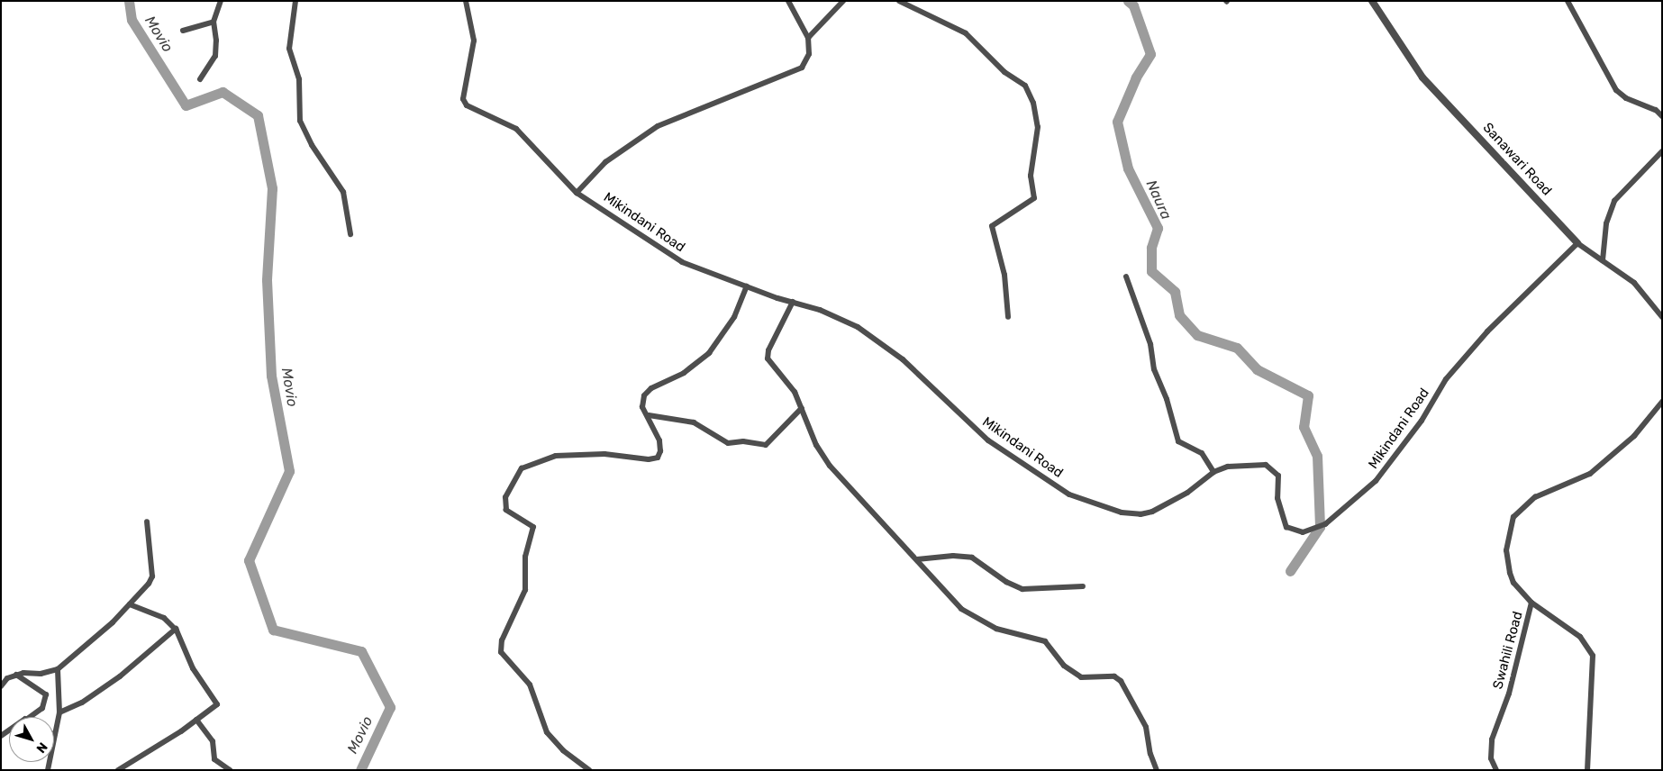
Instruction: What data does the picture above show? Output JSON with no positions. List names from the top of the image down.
{
  "streets": {
    "street": ["Sanawari Road", "Mikindani Road", "Swahili Road"]
  },
  "crossings": [
    ["Sanawari Road", "Mikindani Road"]
  ],
  "water": ["Movio", "Naura"],
  "north": "bottom right"
}
